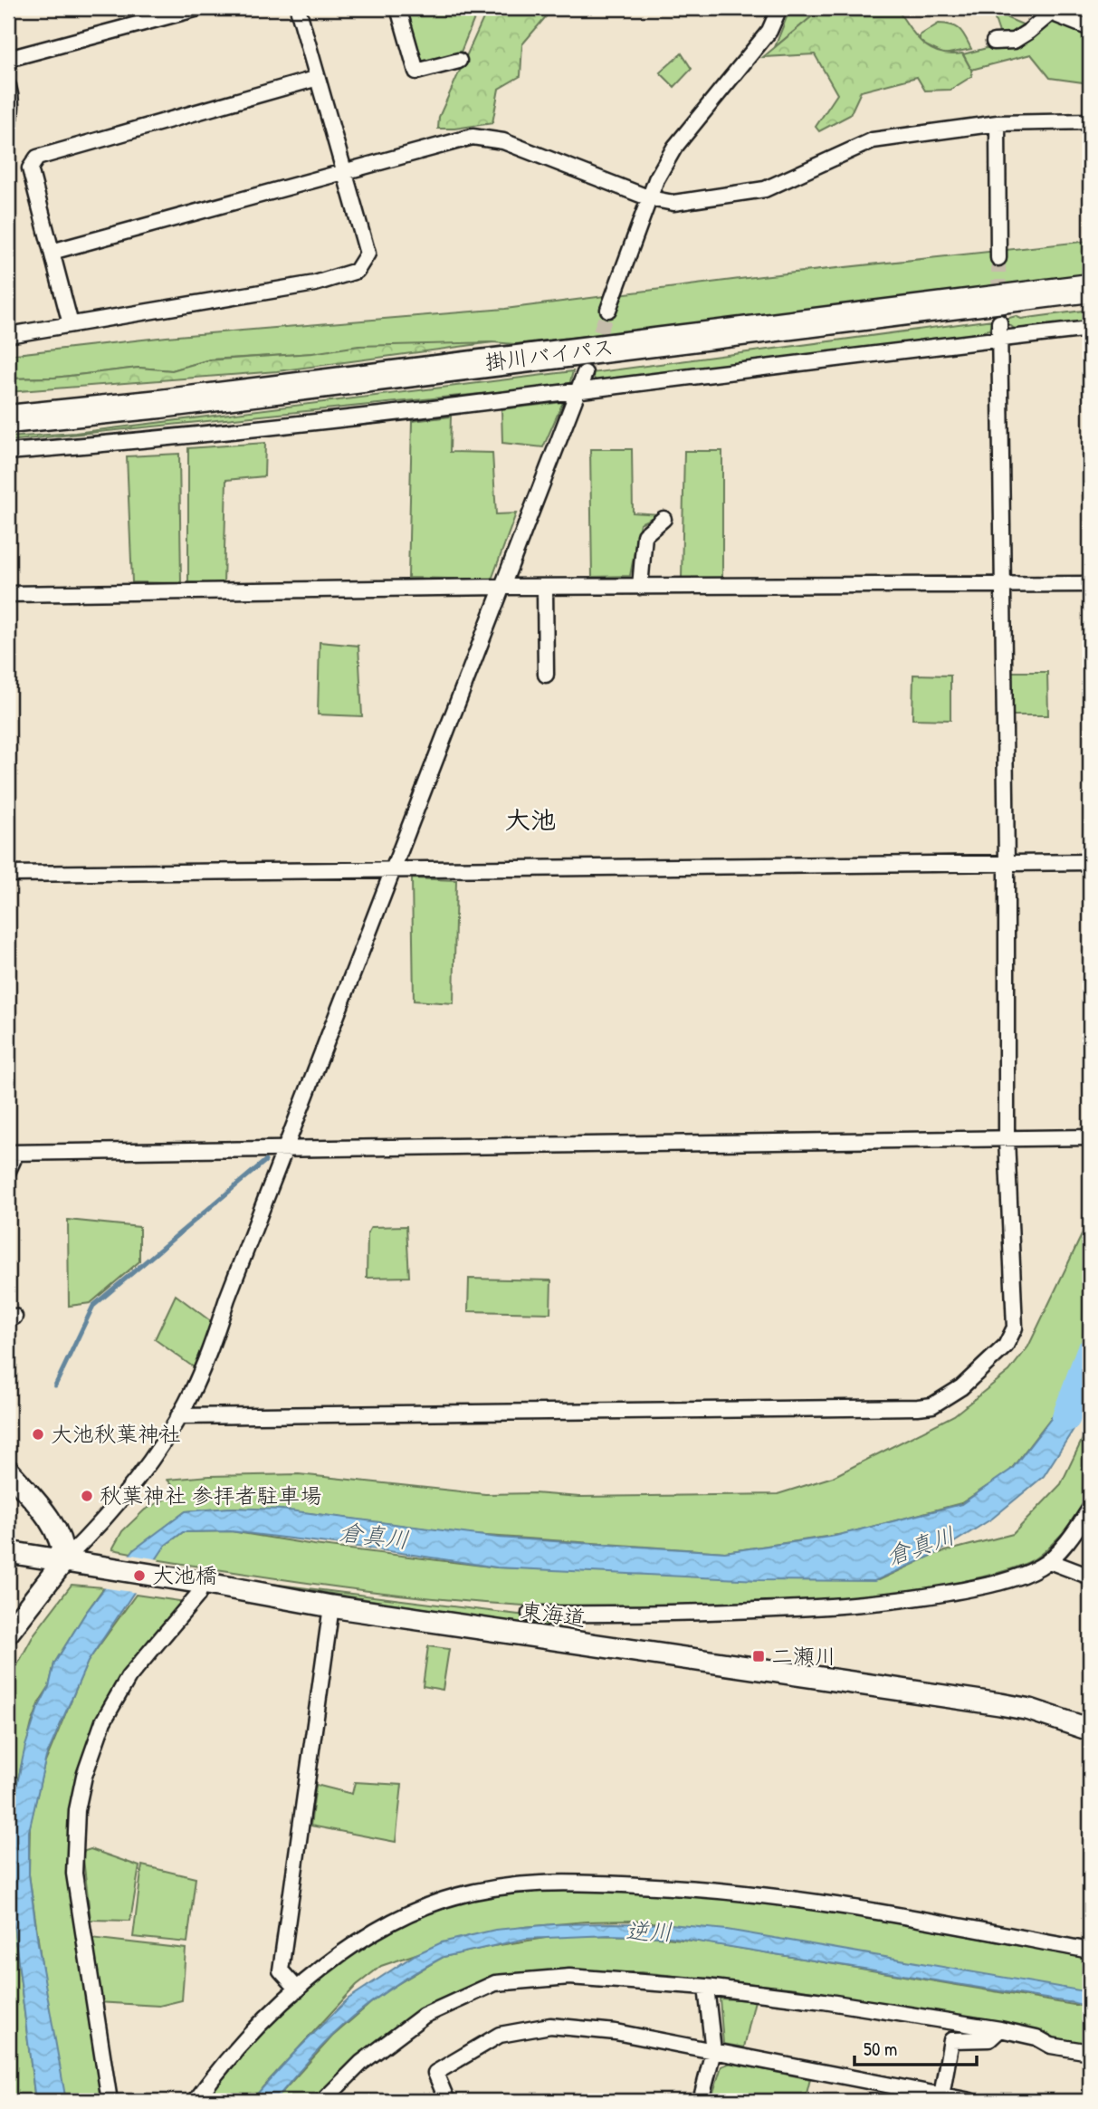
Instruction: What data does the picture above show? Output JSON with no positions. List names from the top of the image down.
{
  "streets": {
    "highway": ["掛川バイパス"],
    "main road": ["東海道"]
  },
  "districts": ["大池"],
  "water": ["倉真川", "逆川"],
  "places": {
    "other": ["大池秋葉神社", "秋葉神社 参拝者駐車場", "大池橋"],
    "transit": ["二瀬川"]
  },
  "scale_bar": "50 m"
}
